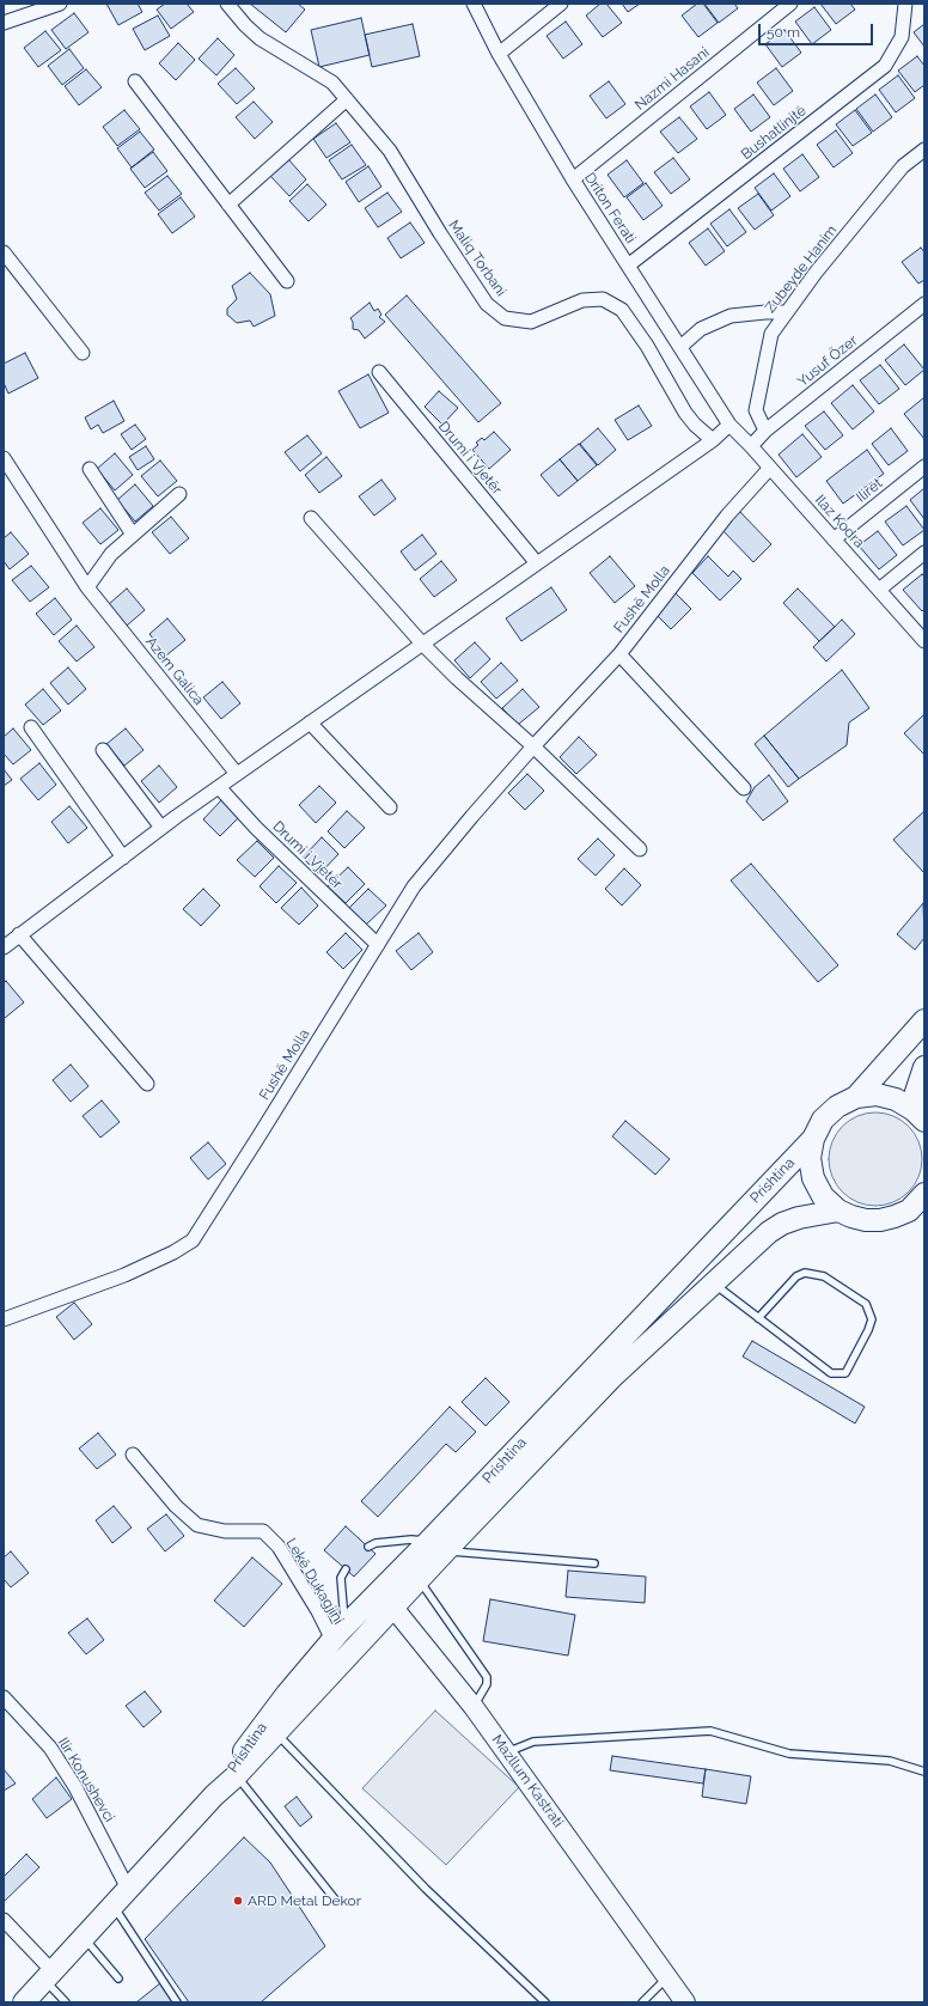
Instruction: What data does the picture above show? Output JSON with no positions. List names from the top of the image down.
{
  "streets": {
    "main road": ["Prishtina", "Mazllum Kastrati"],
    "street": [
      "Nazmi Hasani",
      "Bushatlinjtë",
      "Driton Ferati",
      "Maliq Torbani",
      "Zubeyde Hanim",
      "Yusuf Özer",
      "Drumi i Vjetër",
      "Ilirët",
      "Ilaz Kodra",
      "Fushë Molla",
      "Azem Galica",
      "Lekë Dukagjini",
      "Ilir Konushevci"
    ]
  },
  "crossings": [
    ["Nazmi Hasani", "Driton Ferati"],
    ["Bushatlinjtë", "Driton Ferati"],
    ["Driton Ferati", "Ilaz Kodra"],
    ["Zubeyde Hanim", "Yusuf Özer"],
    ["Yusuf Özer", "Ilaz Kodra"],
    ["Drumi i Vjetër", "Fushë Molla"],
    ["Ilirët", "Ilaz Kodra"],
    ["Ilaz Kodra", "Fushë Molla"],
    ["Prishtina", "Lekë Dukagjini"],
    ["Prishtina", "Ilir Konushevci"],
    ["Prishtina", "Mazllum Kastrati"]
  ],
  "places": ["ARD Metal Dekor"],
  "scale_bar": "50 m"
}
